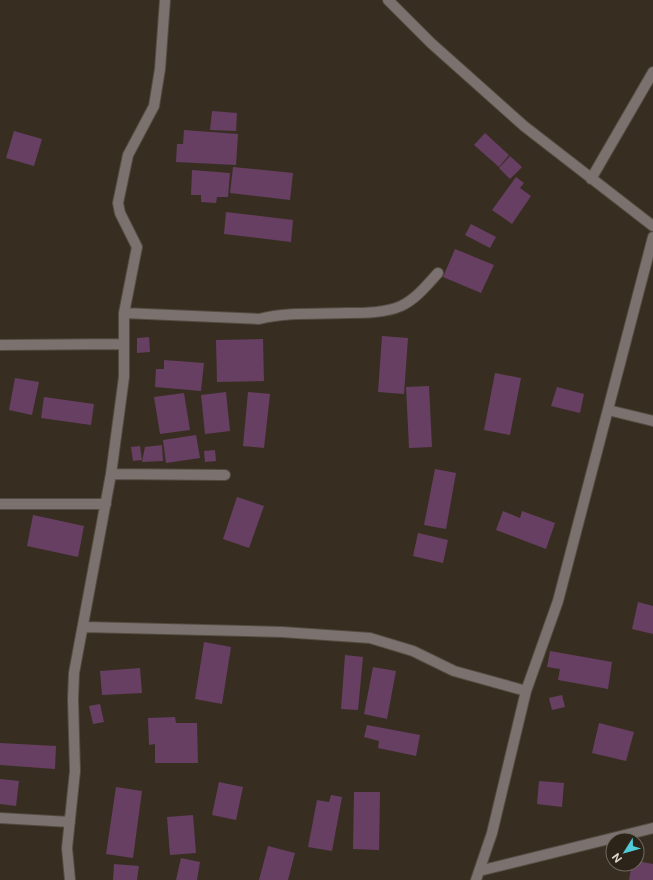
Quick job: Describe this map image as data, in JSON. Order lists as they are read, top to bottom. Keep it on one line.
{"north":"bottom left"}
